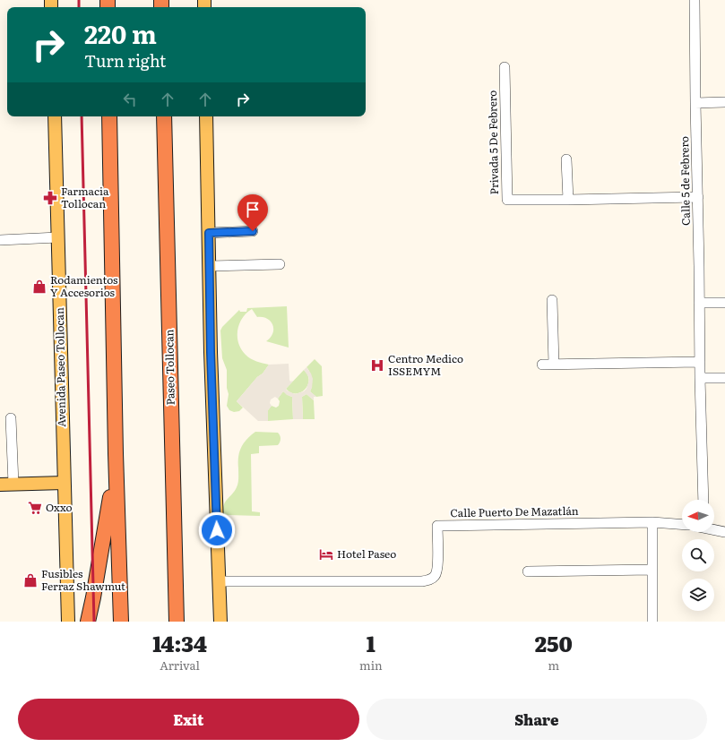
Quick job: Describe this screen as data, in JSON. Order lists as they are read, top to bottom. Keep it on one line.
{"streets":{"highway":["Paseo Tollocan"],"main road":["Avenida Paseo Tollocan"],"street":["Privada 5 De Febrero","Calle 5 de Febrero","Calle Puerto De Mazatlán"]},"crossings":[["Privada 5 De Febrero","Calle 5 de Febrero"]],"places":{"pharmacy":["Farmacia Tollocan"],"shop":["Rodamientos Y Accesorios","Fusibles Ferraz Shawmut"],"hospital":["Centro Medico ISSEMYM"],"supermarket":["Oxxo"],"hotel":["Hotel Paseo"]},"north":"left","page":{"turn":["220 m","Turn right"],"eta":["14:34","Arrival","1","min","250","m"],"buttons":["Exit","Share"]}}
